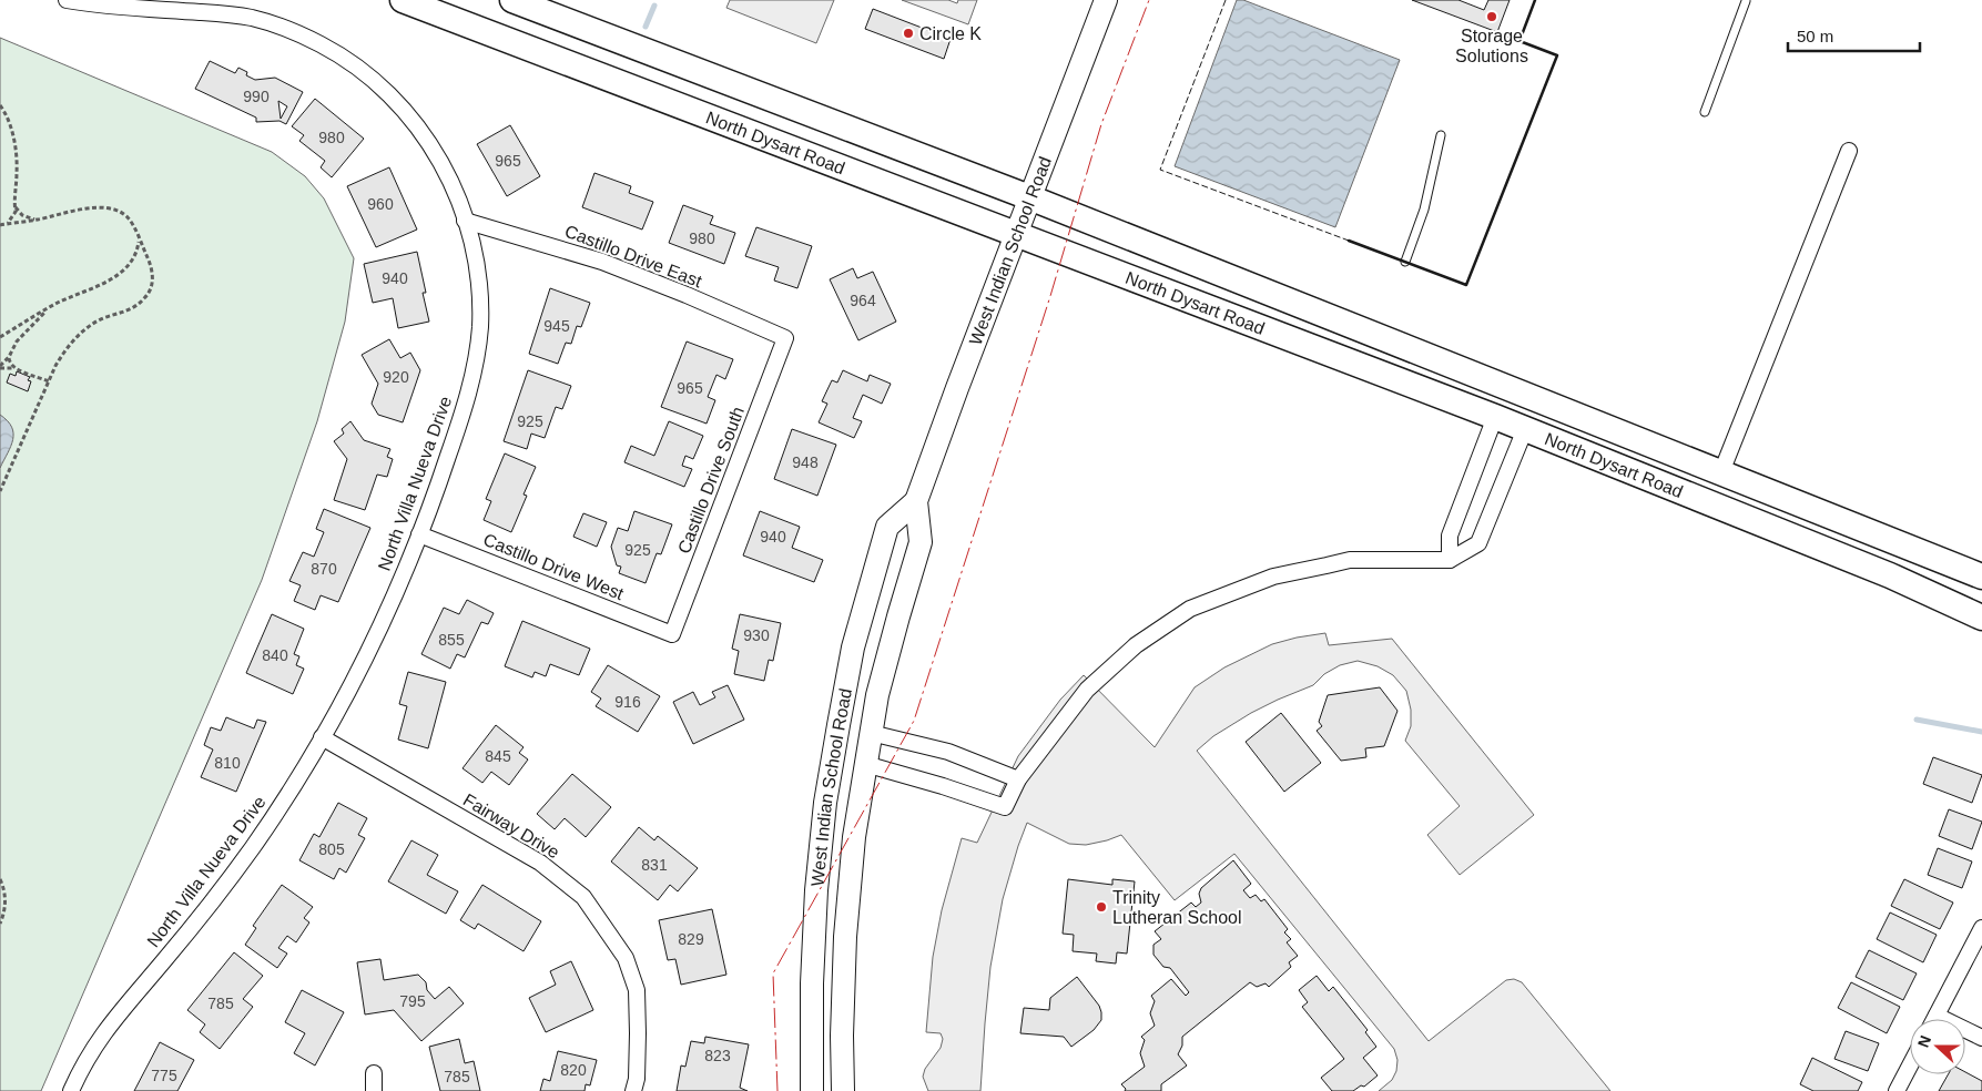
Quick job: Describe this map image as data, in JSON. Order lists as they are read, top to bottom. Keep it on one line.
{"streets":{"main road":["North Dysart Road","West Indian School Road"],"street":["Castillo Drive East","Castillo Drive South","North Villa Nueva Drive","Castillo Drive West","Fairway Drive"]},"crossings":[["North Dysart Road","West Indian School Road"],["Castillo Drive East","Castillo Drive South"],["Castillo Drive East","North Villa Nueva Drive"],["Castillo Drive South","Castillo Drive West"],["North Villa Nueva Drive","Castillo Drive West"],["North Villa Nueva Drive","Fairway Drive"]],"places":["Storage Solutions","Circle K","Trinity Lutheran School"],"house_numbers":["990","980","965","960","980","940","964","945","920","965","925","948","940","925","870","930","855","840","916","845","810","805","831","829","795","785","823","820","775","785"],"scale_bar":"50 m","north":"left"}
